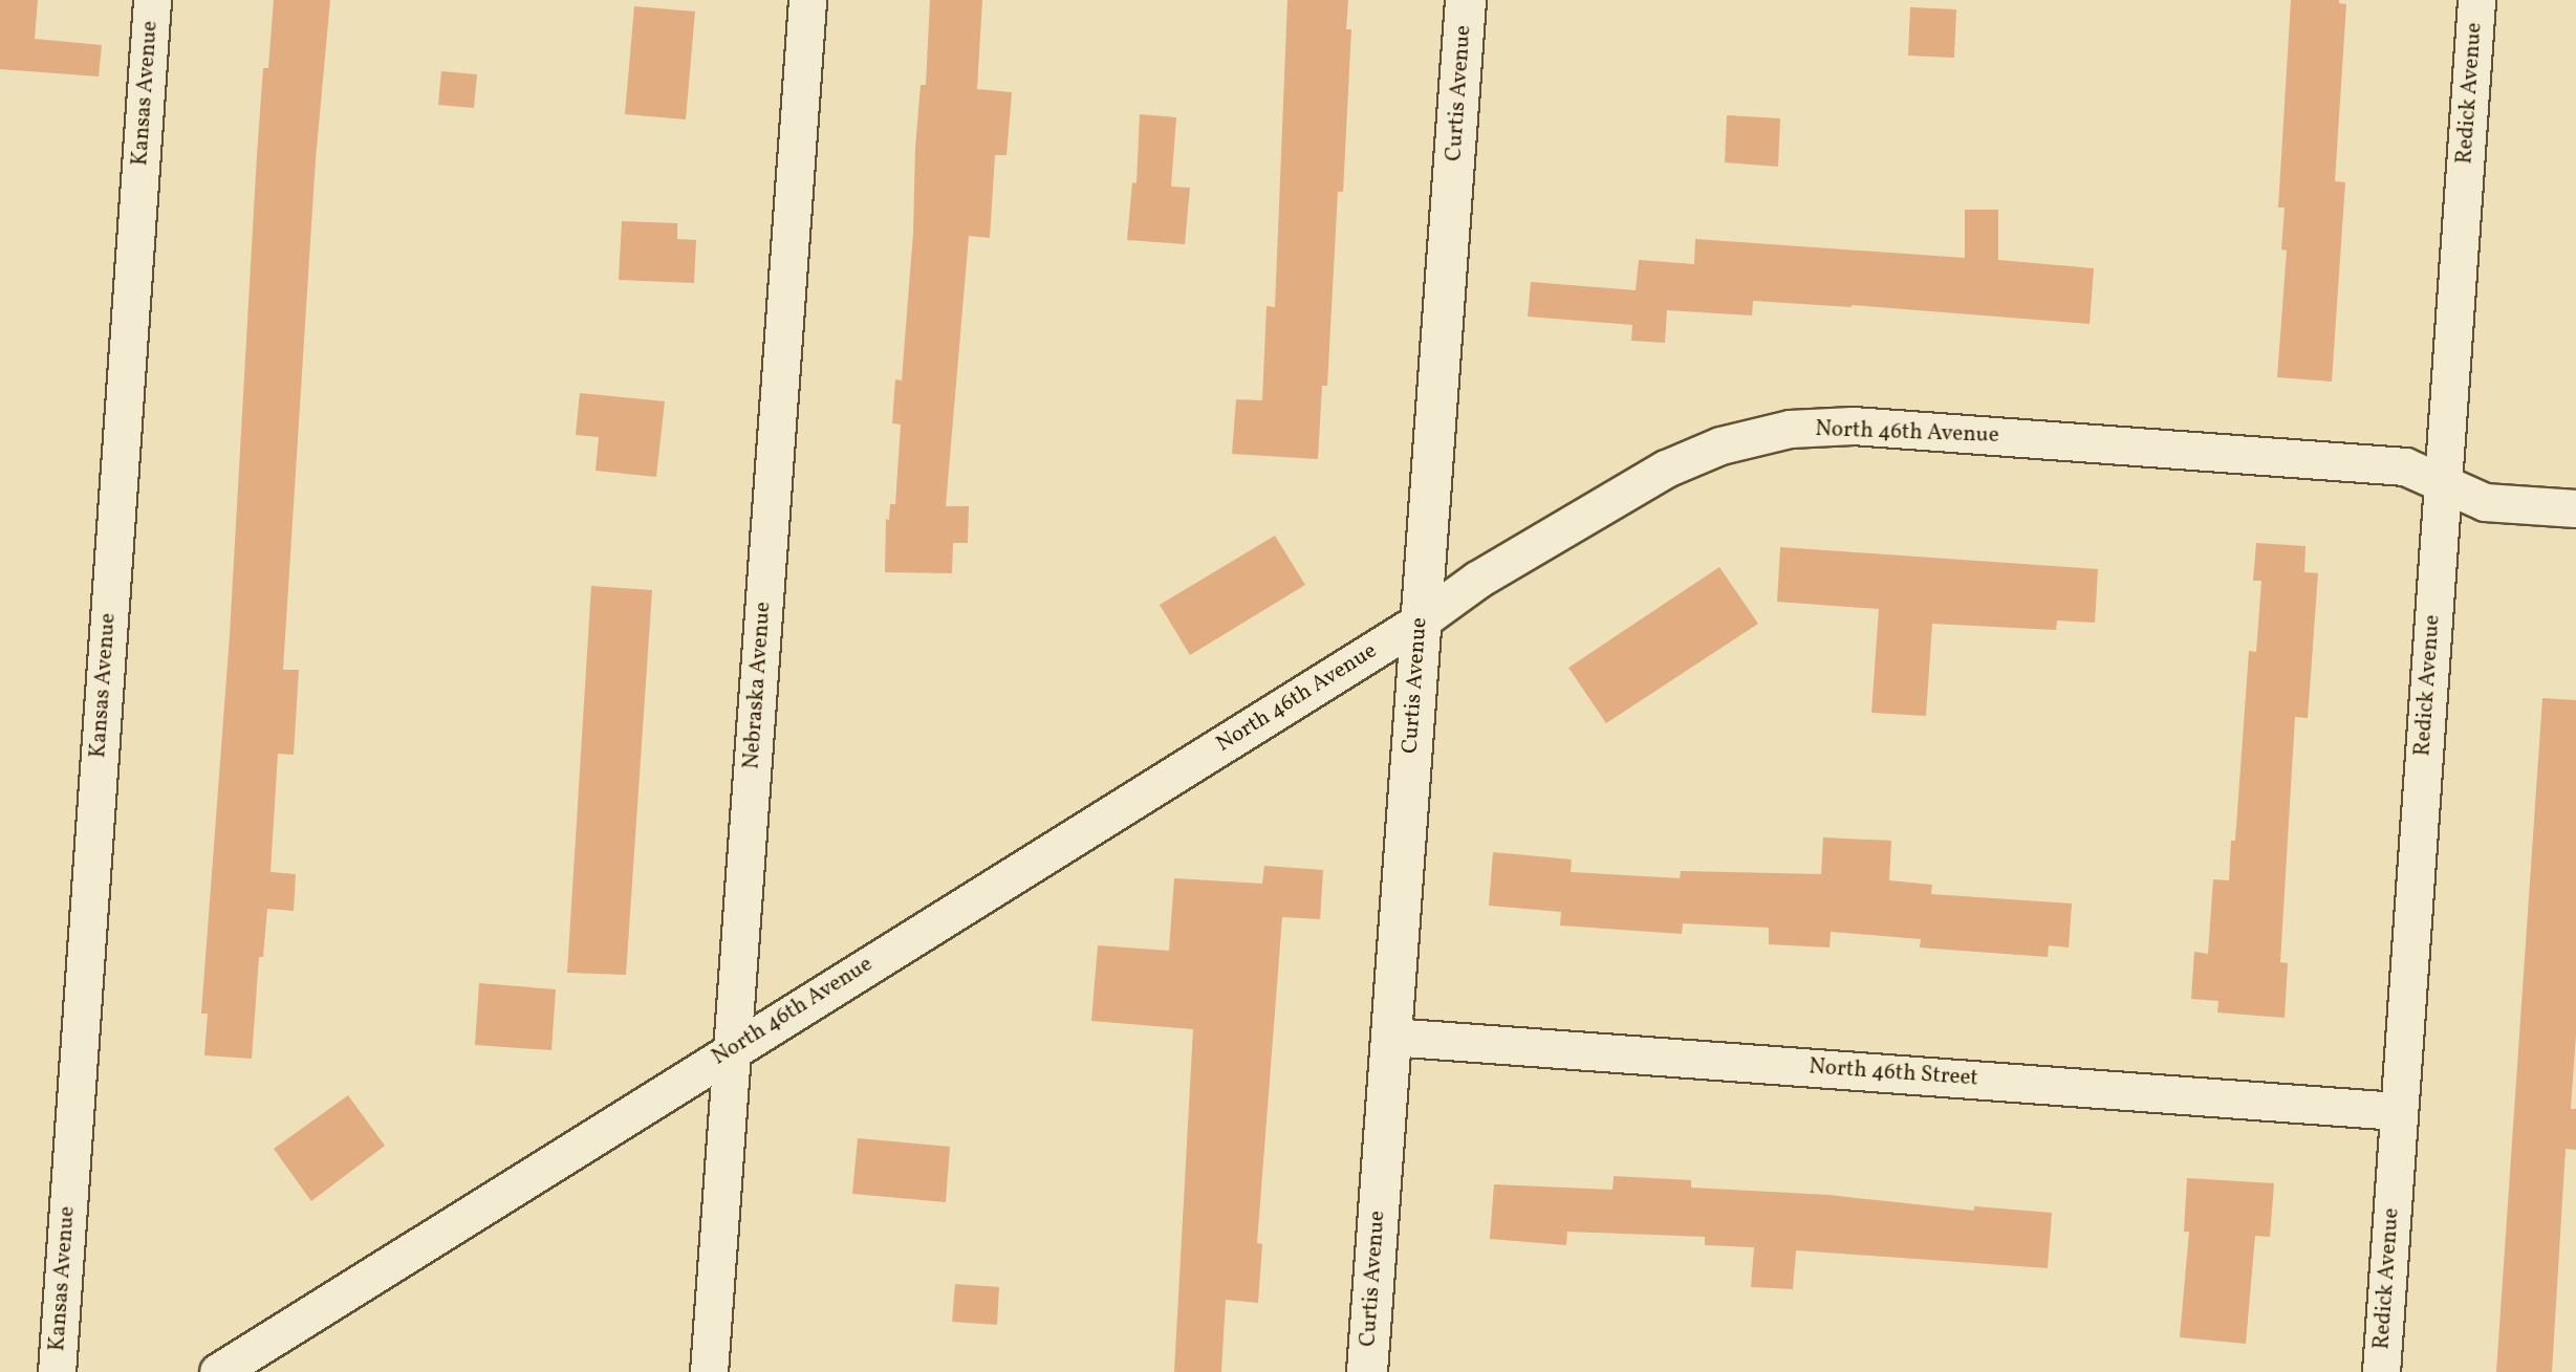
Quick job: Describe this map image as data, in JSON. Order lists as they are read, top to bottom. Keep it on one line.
{"streets":{"street":["Kansas Avenue","Curtis Avenue","Redick Avenue","North 46th Avenue","Nebraska Avenue","North 46th Street"]},"crossings":[["Curtis Avenue","North 46th Avenue"],["Curtis Avenue","North 46th Street"],["Redick Avenue","North 46th Avenue"],["Redick Avenue","North 46th Street"],["North 46th Avenue","Nebraska Avenue"]]}
